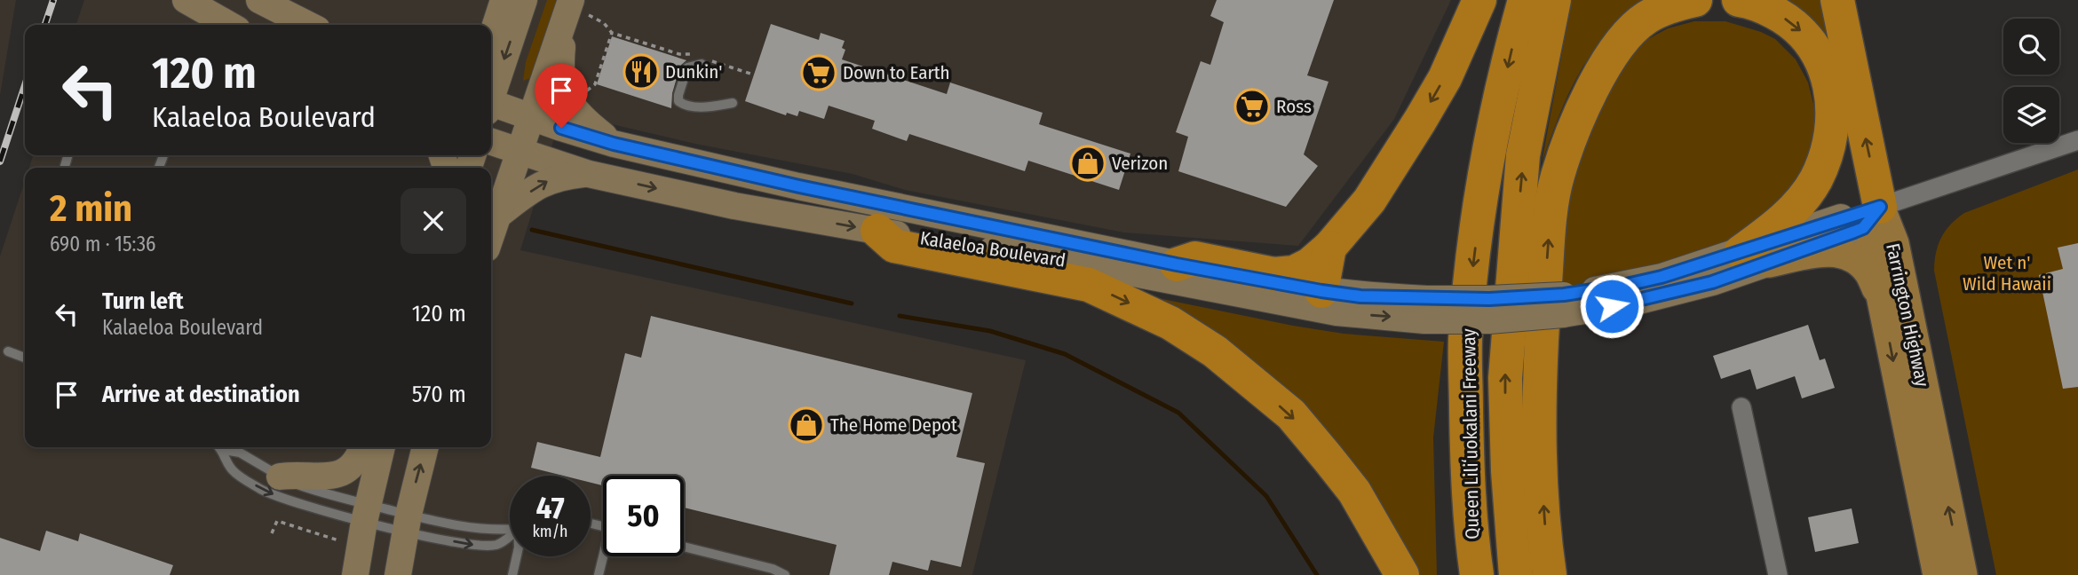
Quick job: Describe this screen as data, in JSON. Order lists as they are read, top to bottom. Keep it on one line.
{"streets":{"highway":["Queen Liliʻuokalani Freeway"],"main road":["Kalaeloa Boulevard","Farrington Highway"]},"crossings":[["Kalaeloa Boulevard","Farrington Highway"]],"parks":["Wet n' Wild Hawaii"],"places":{"restaurant":["Dunkin'"],"supermarket":["Down to Earth","Ross"],"shop":["Verizon","The Home Depot"]},"page":{"turn":["120 m","Kalaeloa Boulevard"],"heading":["2 min","690 m · 15:36"],"list":[{"name":"Turn left","note":"Kalaeloa Boulevard","value":"120 m"},{"name":"Arrive at destination","value":"570 m"}],"speed":"47 km/h","limit":"50"}}
